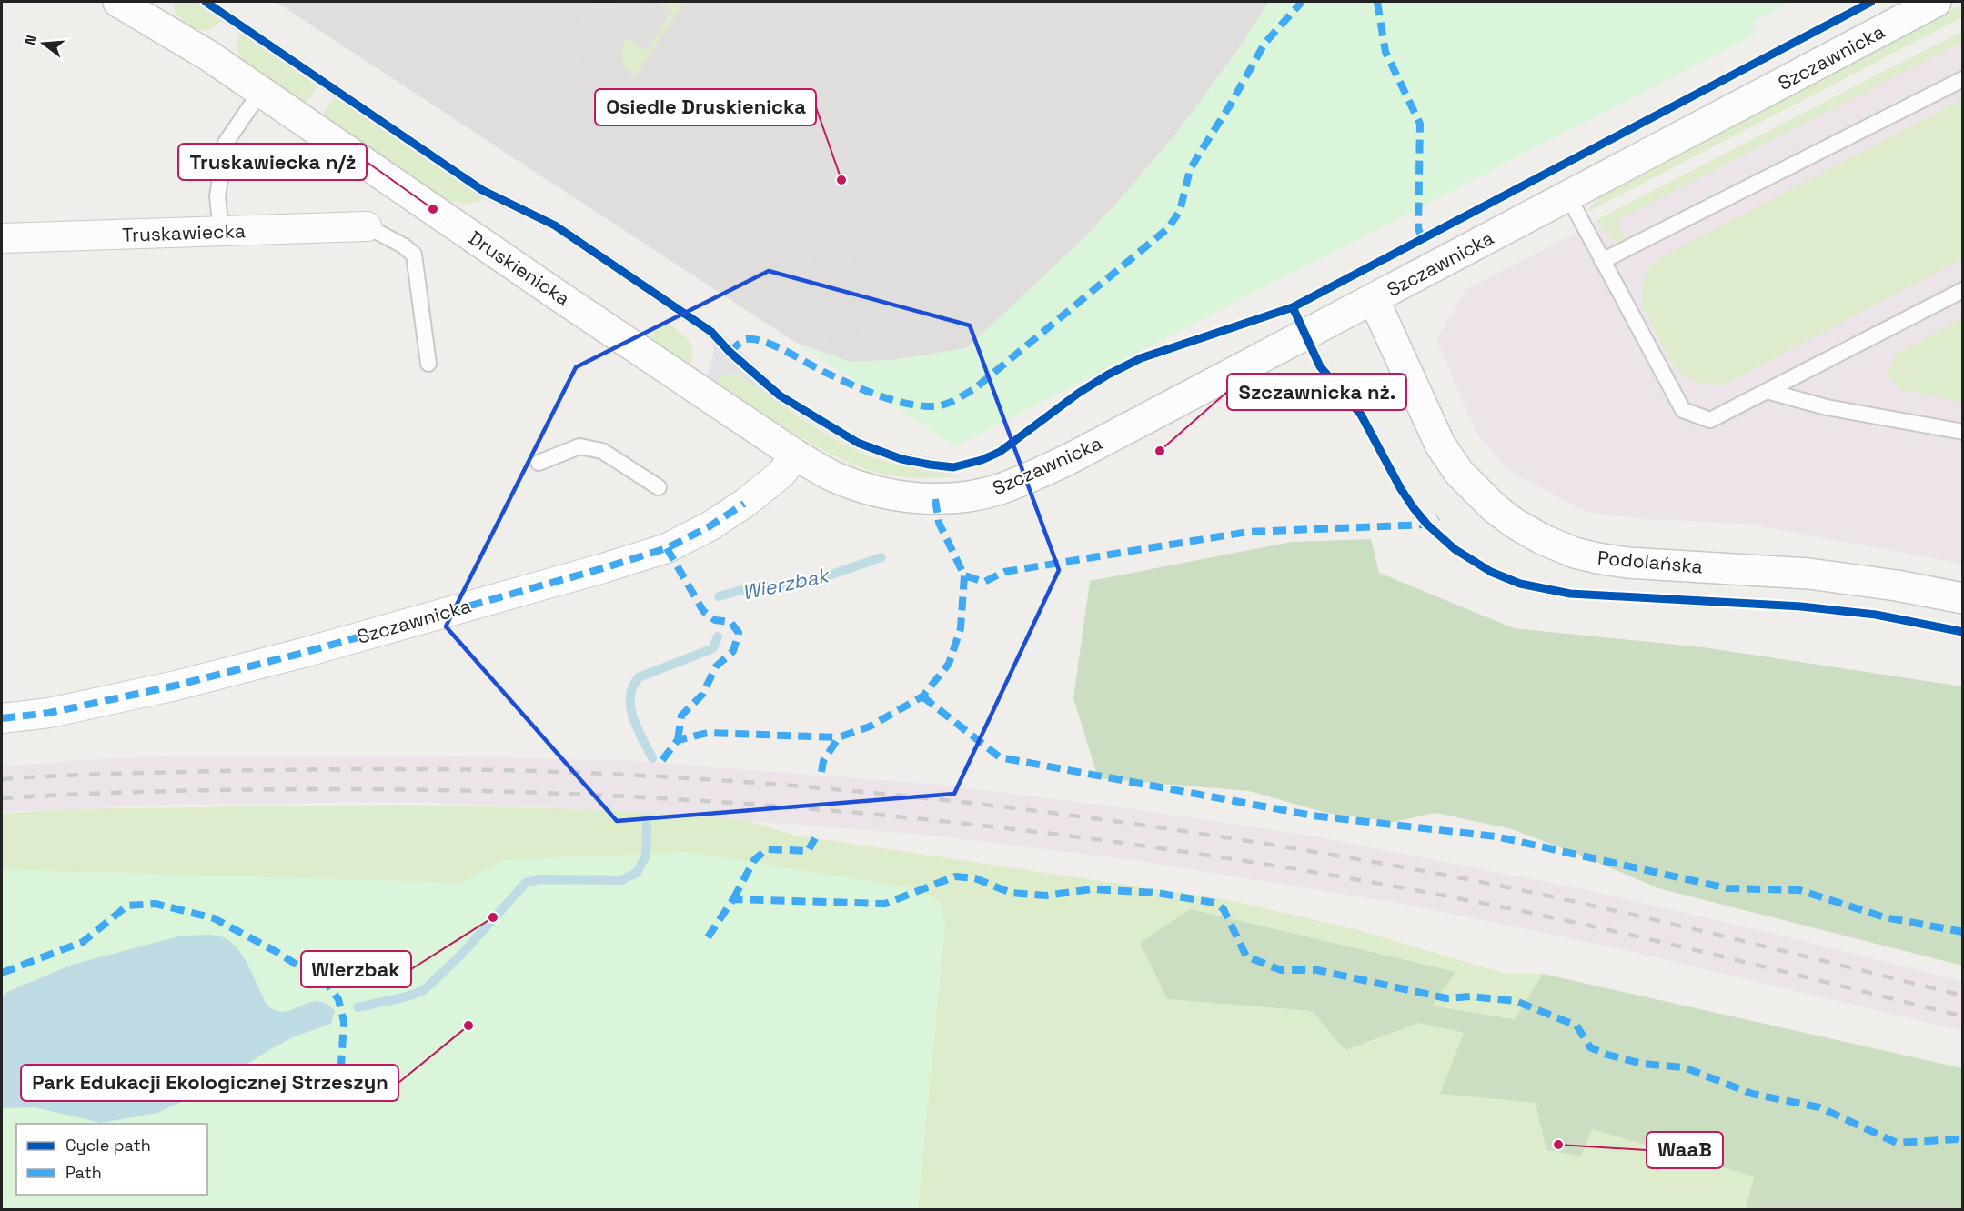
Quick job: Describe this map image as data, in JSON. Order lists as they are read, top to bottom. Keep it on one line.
{"streets":{"street":["Szczawnicka","Truskawiecka","Druskienicka","Podolańska"]},"crossings":[["Szczawnicka","Druskienicka"],["Szczawnicka","Podolańska"]],"water":["Wierzbak"],"places":["Osiedle Druskienicka","Truskawiecka n/ż","Szczawnicka nż.","Wierzbak","Park Edukacji Ekologicznej Strzeszyn","WaaB"],"legend":["Cycle path","Path"],"north":"left"}
